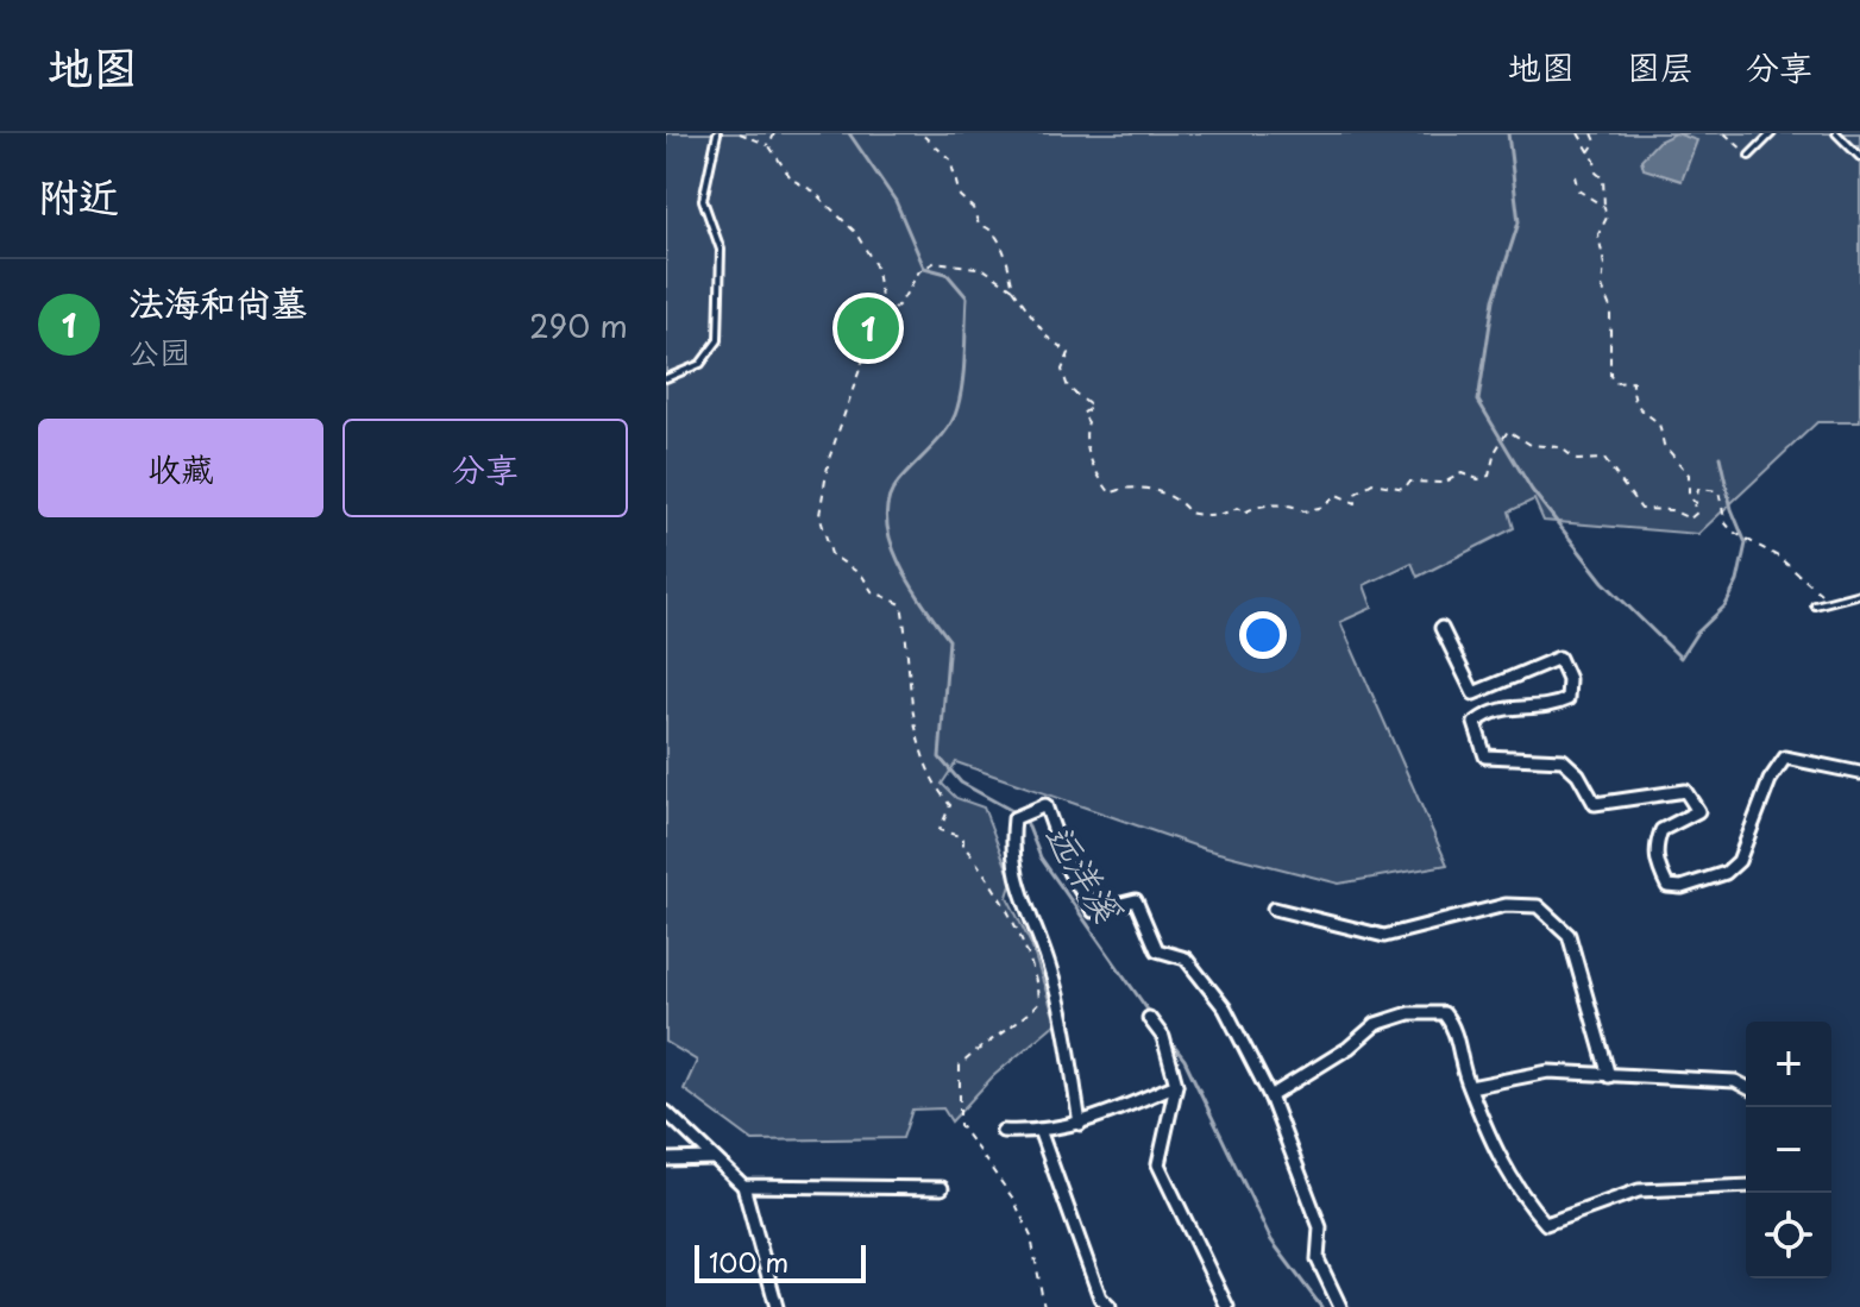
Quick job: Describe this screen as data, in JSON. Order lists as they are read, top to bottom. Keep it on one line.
{"water":["远洋溪"],"scale_bar":"100 m","page":{"header":"地图","nav":["地图","图层","分享"],"heading":"附近","list":[{"mark":"1","name":"法海和尚墓","note":"公园","value":"290 m"}],"pins":"1","buttons":["收藏","分享"],"map_buttons":["+","−"],"scale":"100 m"}}
